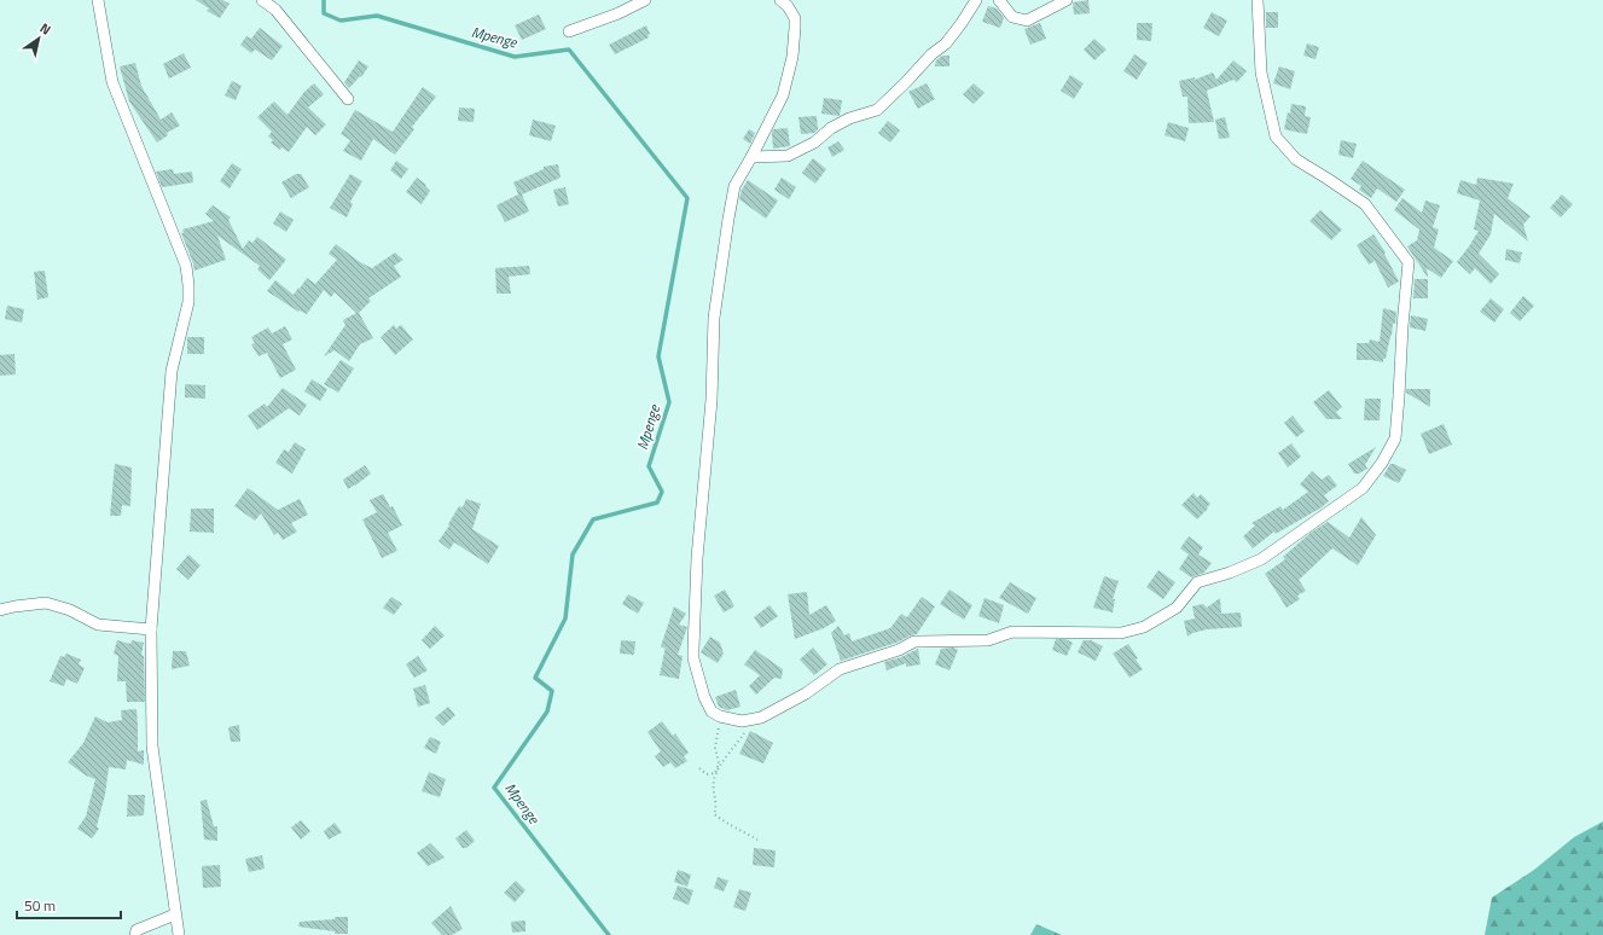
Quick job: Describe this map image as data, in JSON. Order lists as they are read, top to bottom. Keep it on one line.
{"water":["Mpenge"],"scale_bar":"50 m","north":"top right"}
